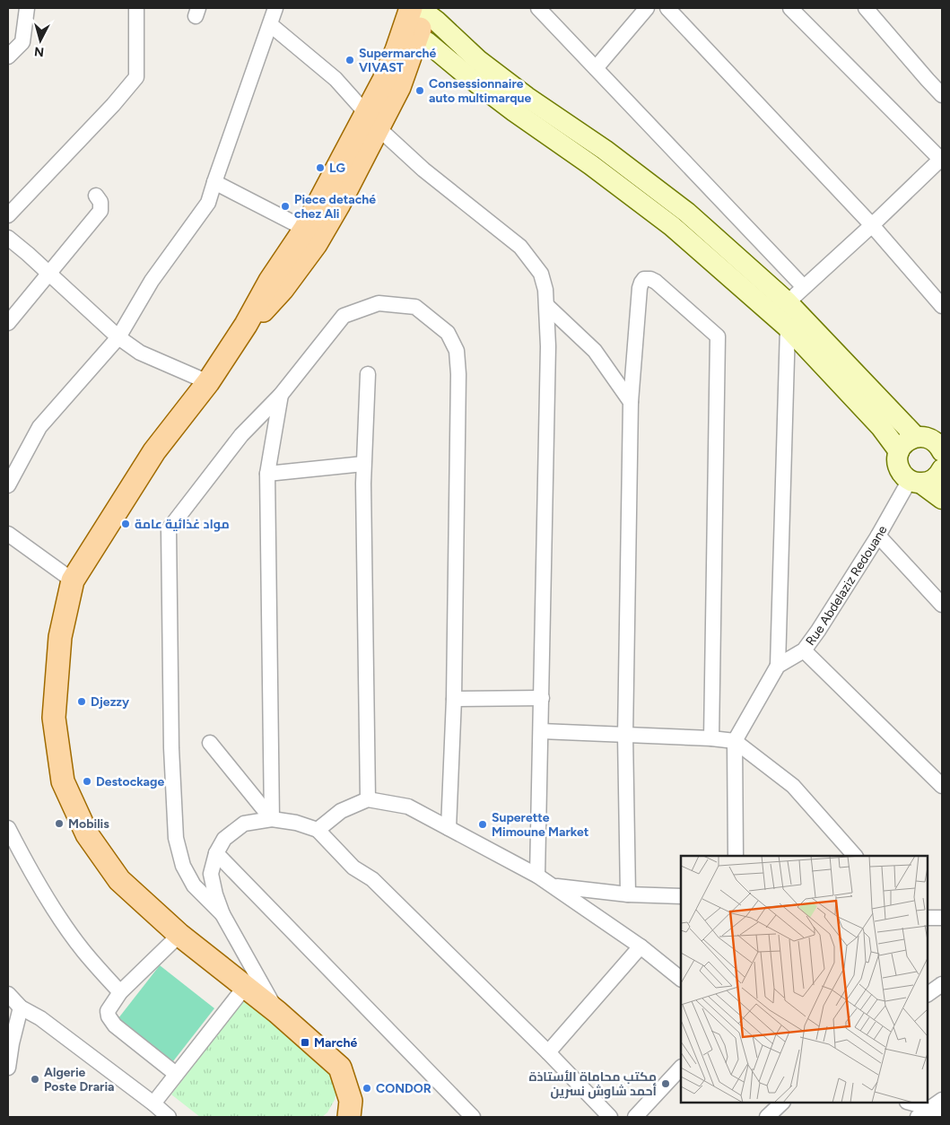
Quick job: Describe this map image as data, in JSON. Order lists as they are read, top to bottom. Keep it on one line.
{"streets":{"street":["Rue Abdelaziz Redouane"]},"places":{"other":["Supermarché VIVAST","Consessionnaire auto multimarque","LG","Piece detaché chez Ali","مواد غذائية عامة","Djezzy","Destockage","Mobilis","Superette Mimoune Market","Algerie Poste Draria","مكتب محاماة الأستاذة أحمد شاوش نسرين","CONDOR"],"transit":["Marché"]},"north":"bottom"}
